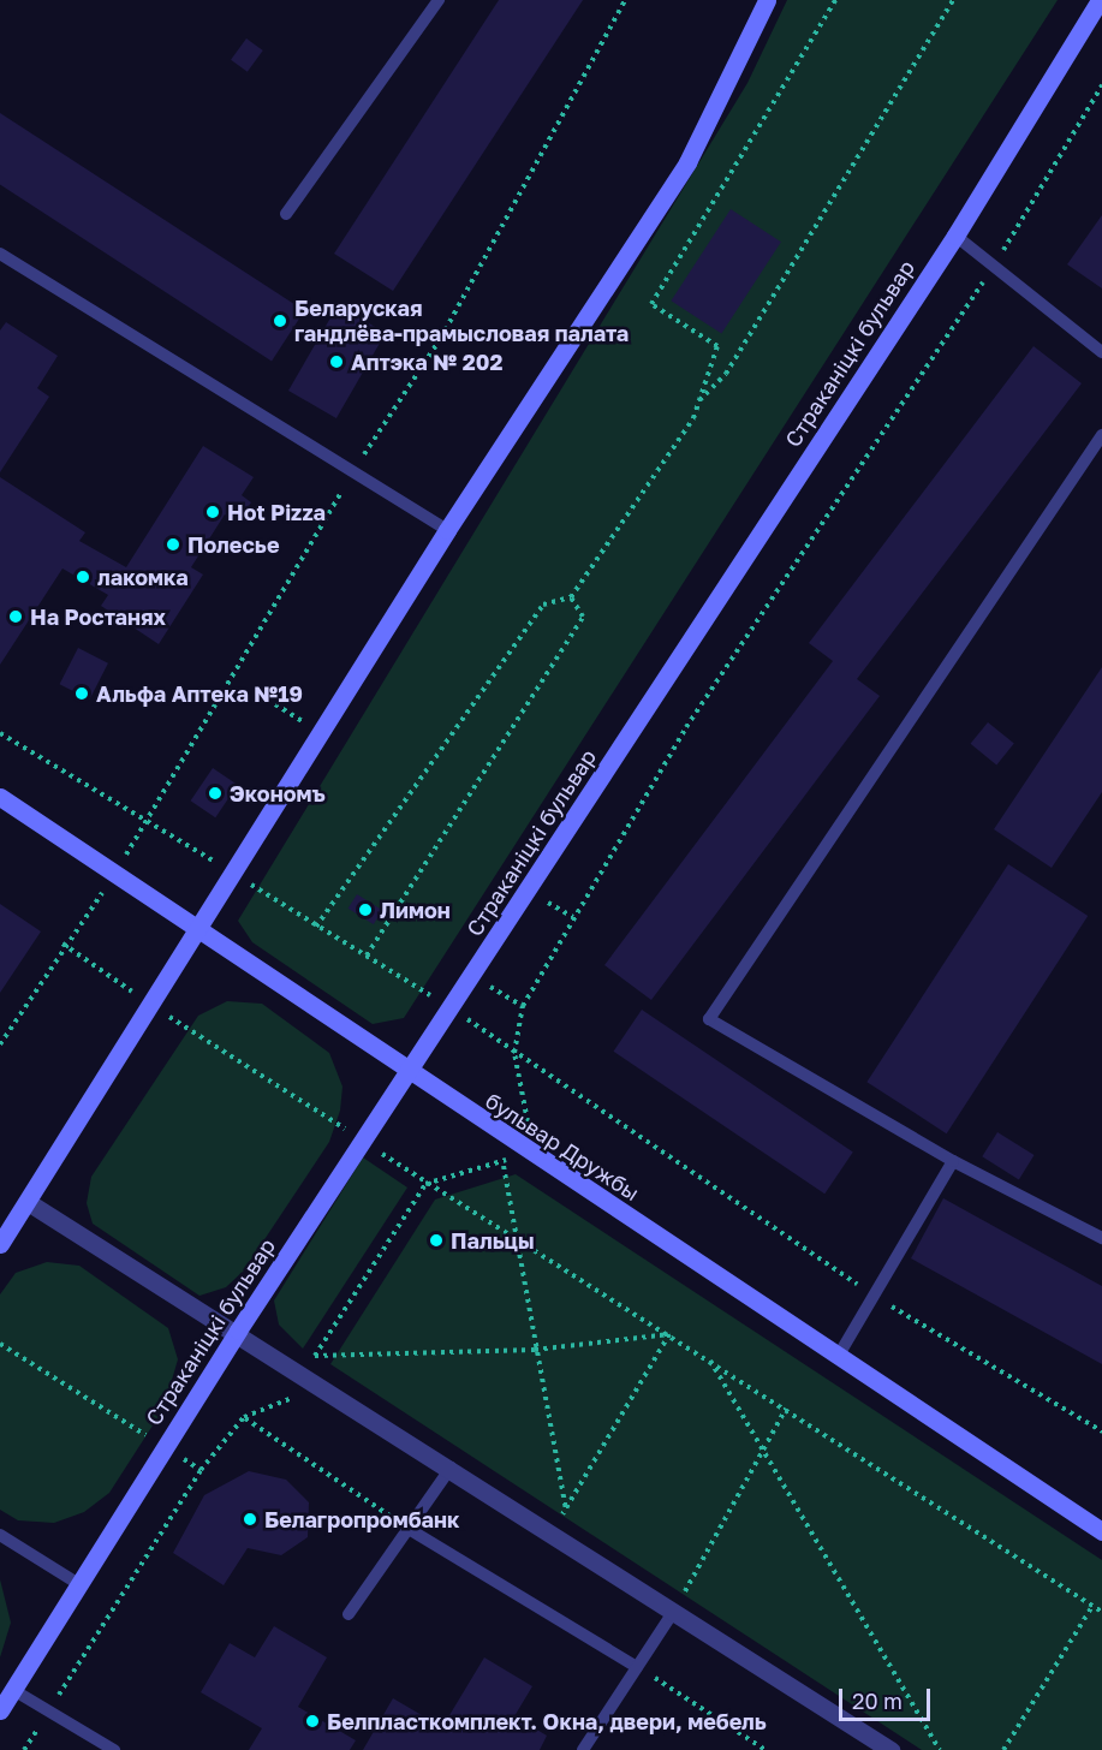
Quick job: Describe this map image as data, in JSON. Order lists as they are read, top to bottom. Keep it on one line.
{"streets":{"street":["Страканіцкі бульвар","бульвар Дружбы"]},"crossings":[["Страканіцкі бульвар","бульвар Дружбы"]],"places":["Беларуская гандлёва-прамысловая палата","Аптэка № 202","Hot Pizza","Полесье","лакомка","На Ростанях","Альфа Аптека №19","Экономъ","Лимон","Пальцы","Белагропромбанк","Белпласткомплект. Окна, двери, мебель"],"scale_bar":"20 m"}
